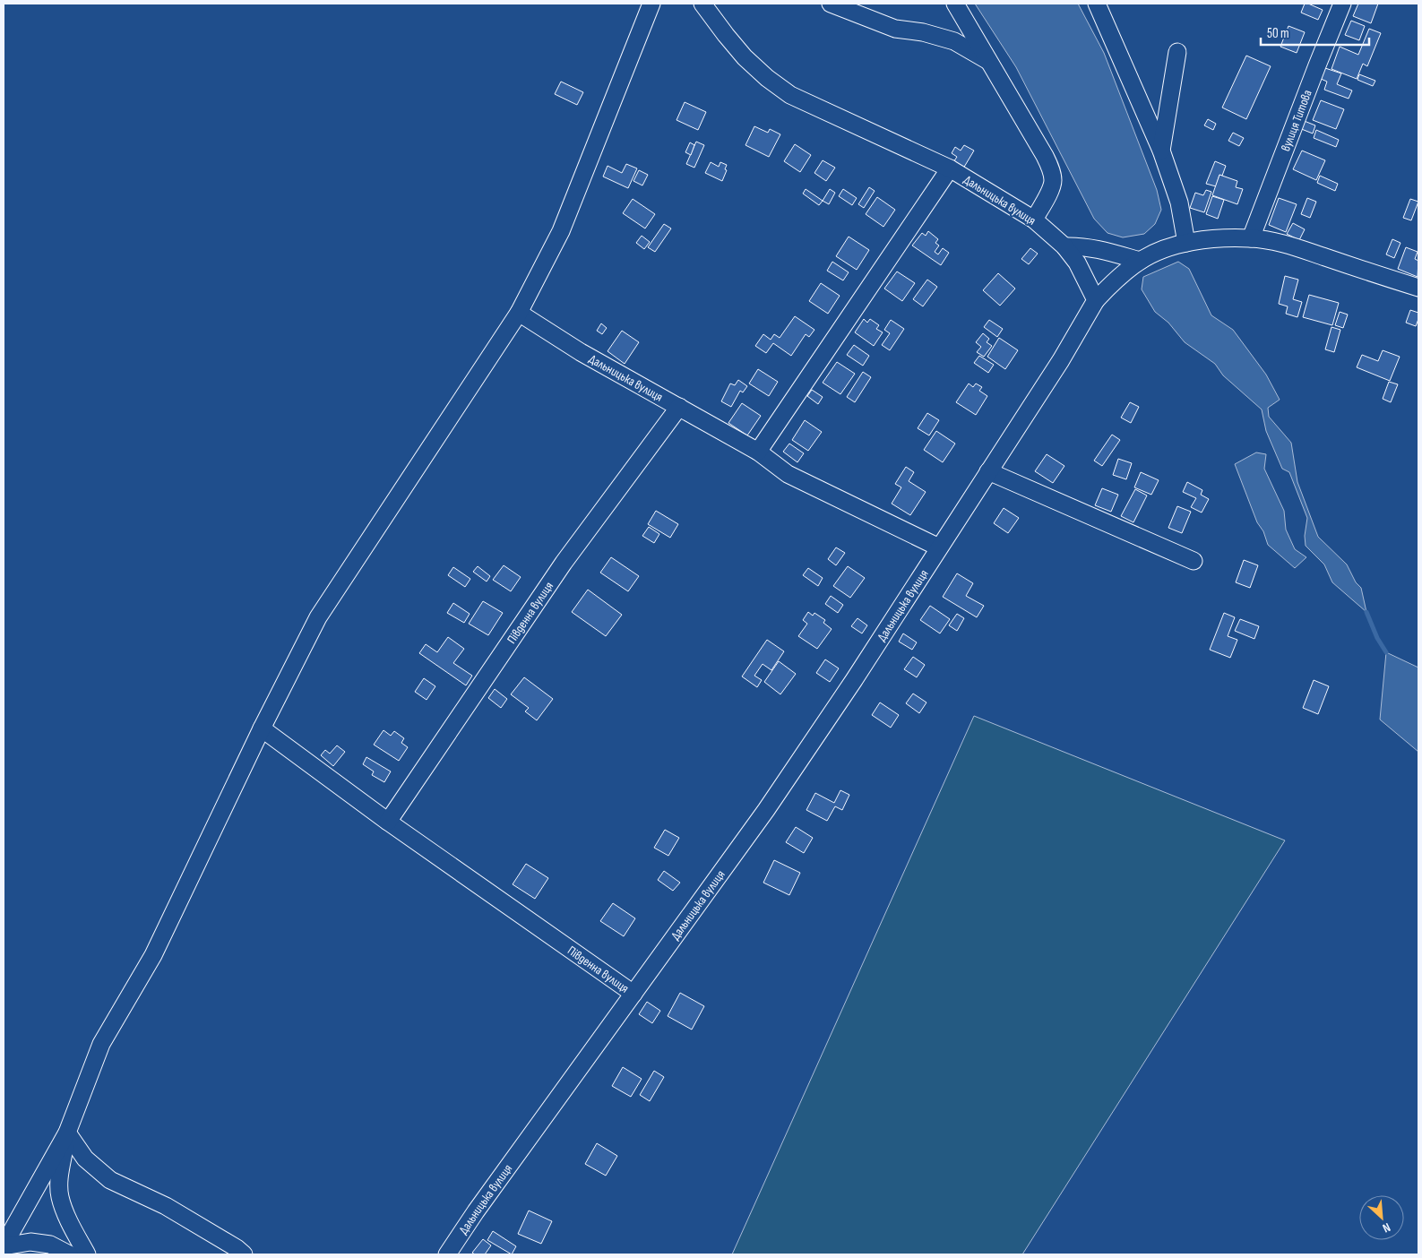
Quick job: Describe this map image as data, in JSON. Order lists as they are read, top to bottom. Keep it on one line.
{"streets":{"street":["вулиця Титова","Дальницька вулиця","Південна вулиця"]},"crossings":[["Дальницька вулиця","Південна вулиця"]],"scale_bar":"50 m","north":"bottom right"}
